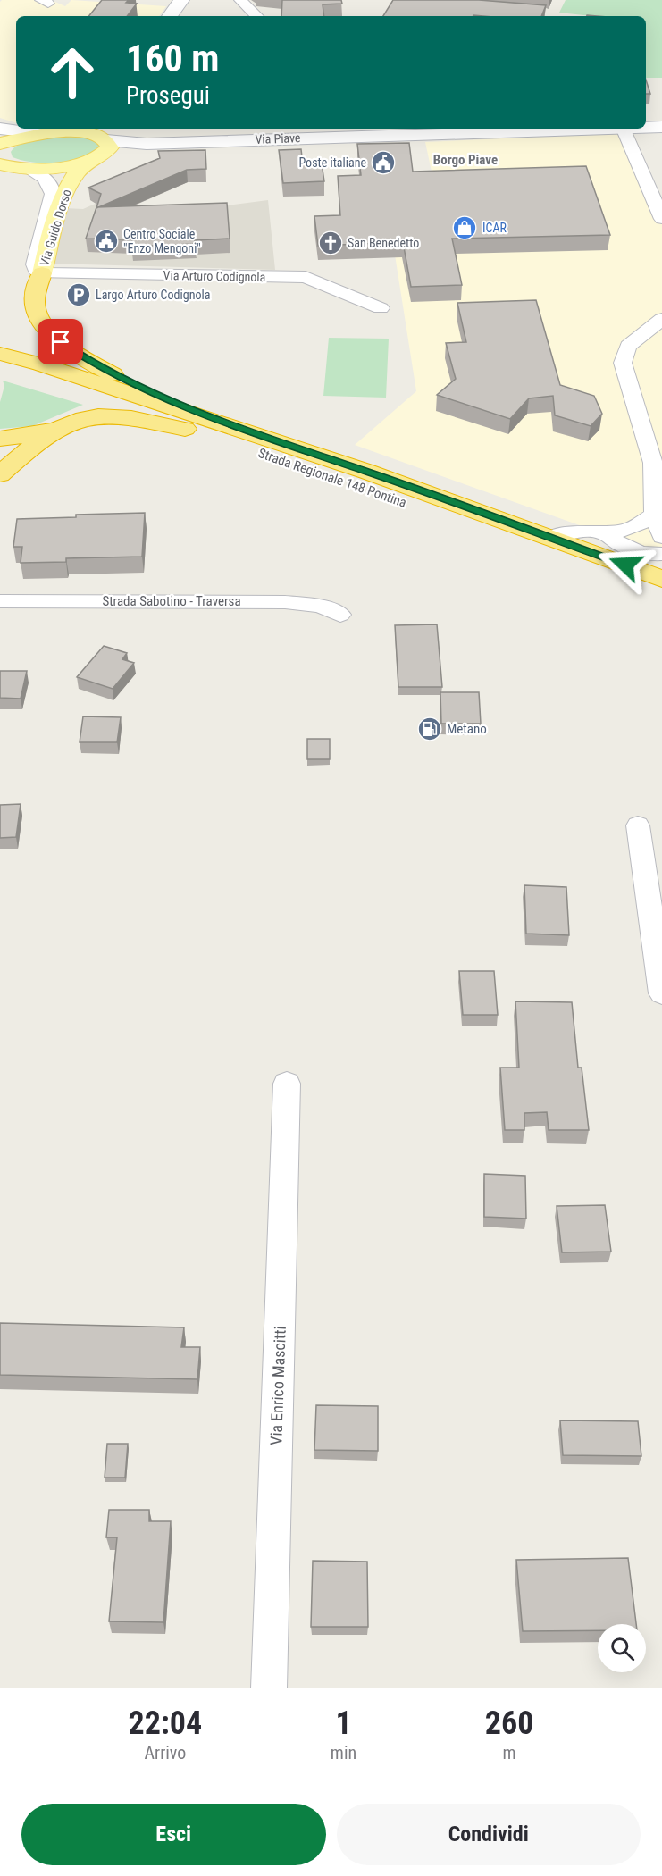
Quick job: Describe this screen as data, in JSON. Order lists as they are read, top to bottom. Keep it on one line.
{"streets":{"highway":["Strada Regionale 148 Pontina"],"main road":["Via Piave","Via Guido Dorso"],"street":["Via Arturo Codignola","Strada Sabotino - Traversa","Via Enrico Mascitti"]},"crossings":[["Via Piave","Via Guido Dorso"],["Via Guido Dorso","Via Arturo Codignola"]],"districts":["Borgo Piave"],"places":{"public building":["Poste italiane","Centro Sociale \"Enzo Mengoni\""],"shop":["ICAR"],"church":["San Benedetto"],"parking":["Largo Arturo Codignola"],"fuel station":["Metano"]},"page":{"turn":["160 m","Prosegui"],"eta":["22:04","Arrivo","1","min","260","m"],"buttons":["Esci","Condividi"]}}
